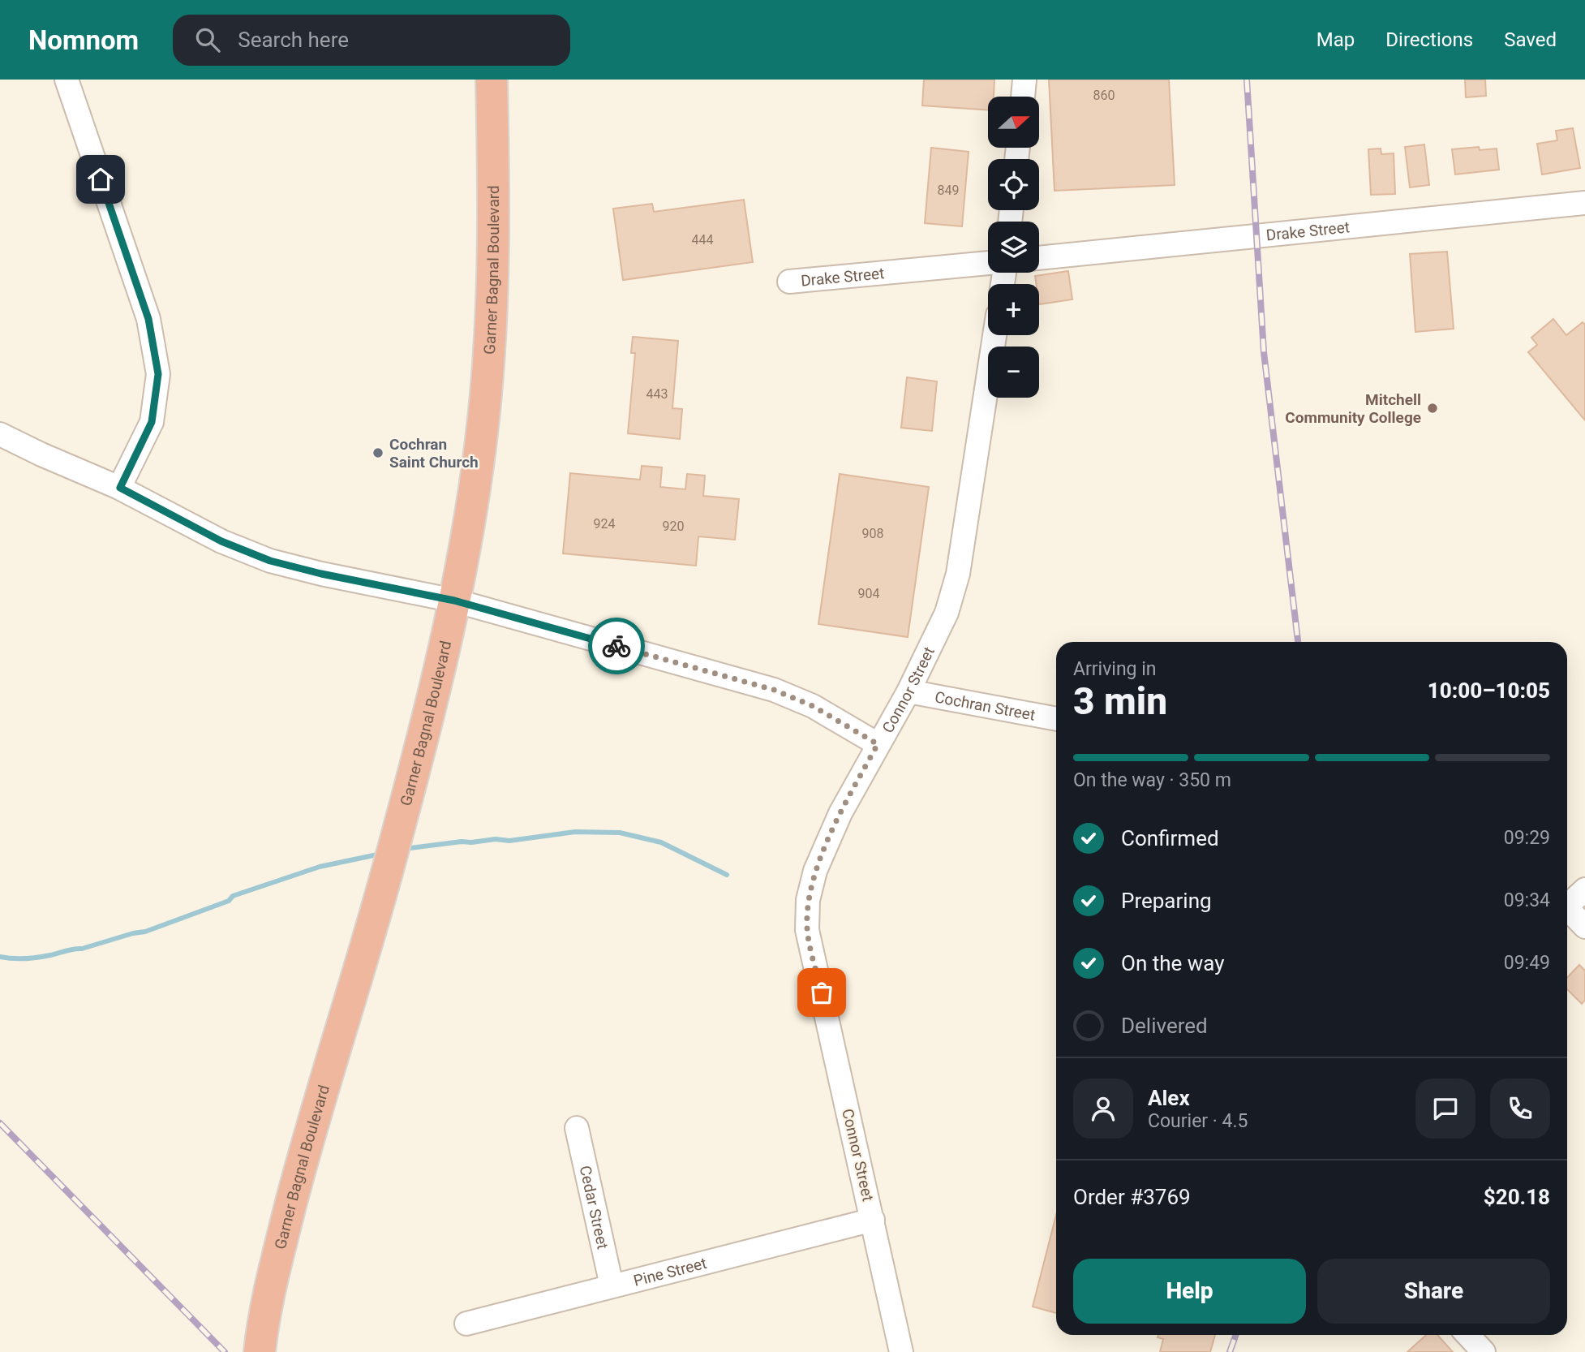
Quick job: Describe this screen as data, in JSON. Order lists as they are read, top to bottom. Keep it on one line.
{"streets":{"highway":["Garner Bagnal Boulevard"],"street":["Drake Street","Connor Street","Cochran Street","Cedar Street","Pine Street"]},"crossings":[["Connor Street","Cochran Street"],["Connor Street","Pine Street"],["Cedar Street","Pine Street"]],"places":["Mitchell Community College","Cochran Saint Church"],"house_numbers":["860","849","444","443","924","920","908","904"],"north":"right","page":{"header":"Nomnom","search":"Search here","nav":["Map","Directions","Saved"],"map_buttons":["+","−"],"heading":["3 min","Arriving in","10:00–10:05"],"panel":["Alex","Courier · 4.5","Order #3769","$20.18"],"bar":"On the way · 350 m","list":[["Confirmed","09:29"],["Preparing","09:34"],["On the way","09:49"],"Delivered"],"buttons":["Help","Share"]}}
